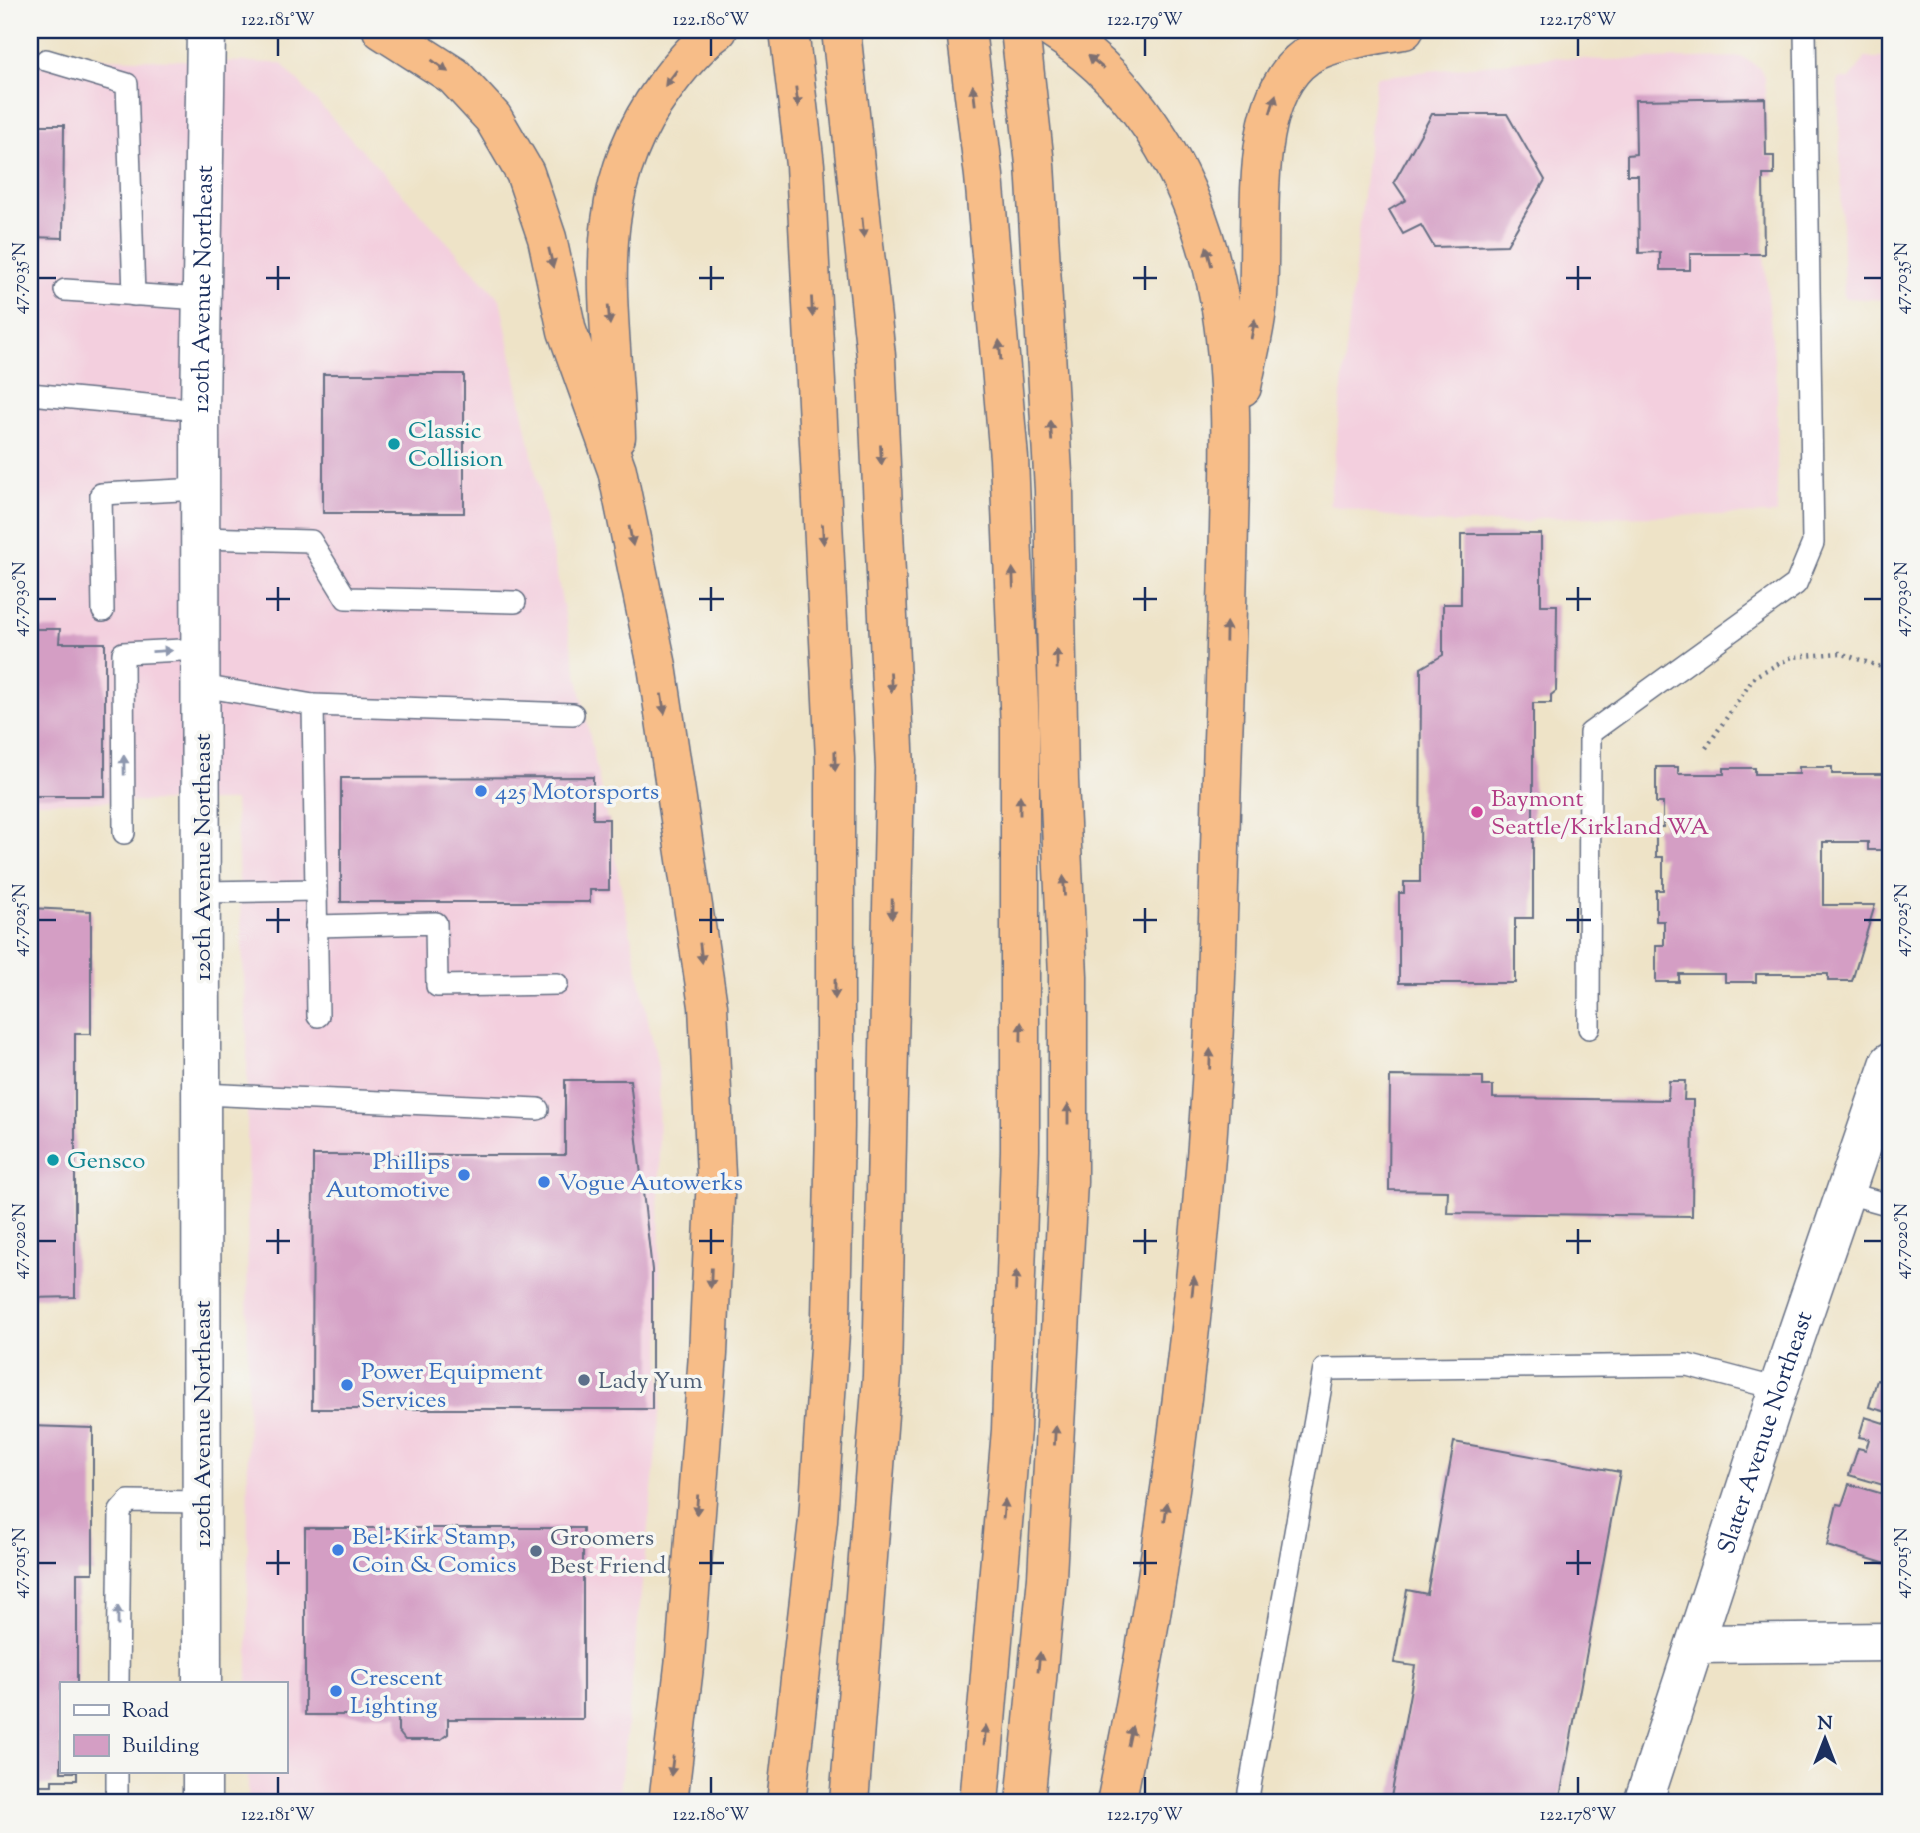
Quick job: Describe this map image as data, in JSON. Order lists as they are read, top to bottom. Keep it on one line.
{"streets":{"street":["120th Avenue Northeast","Slater Avenue Northeast"]},"places":["Classic Collision","425 Motorsports","Baymont Seattle/Kirkland WA","Gensco","Phillips Automotive","Vogue Autowerks","Lady Yum","Power Equipment Services","Bel-Kirk Stamp, Coin & Comics","Groomers Best Friend","Crescent Lighting"],"legend":["Road","Building"],"north":"top","coordinates":["122.181°W","122.180°W","122.179°W","122.178°W","47.7035°N","47.7030°N","47.7025°N","47.7020°N","47.7015°N"]}
